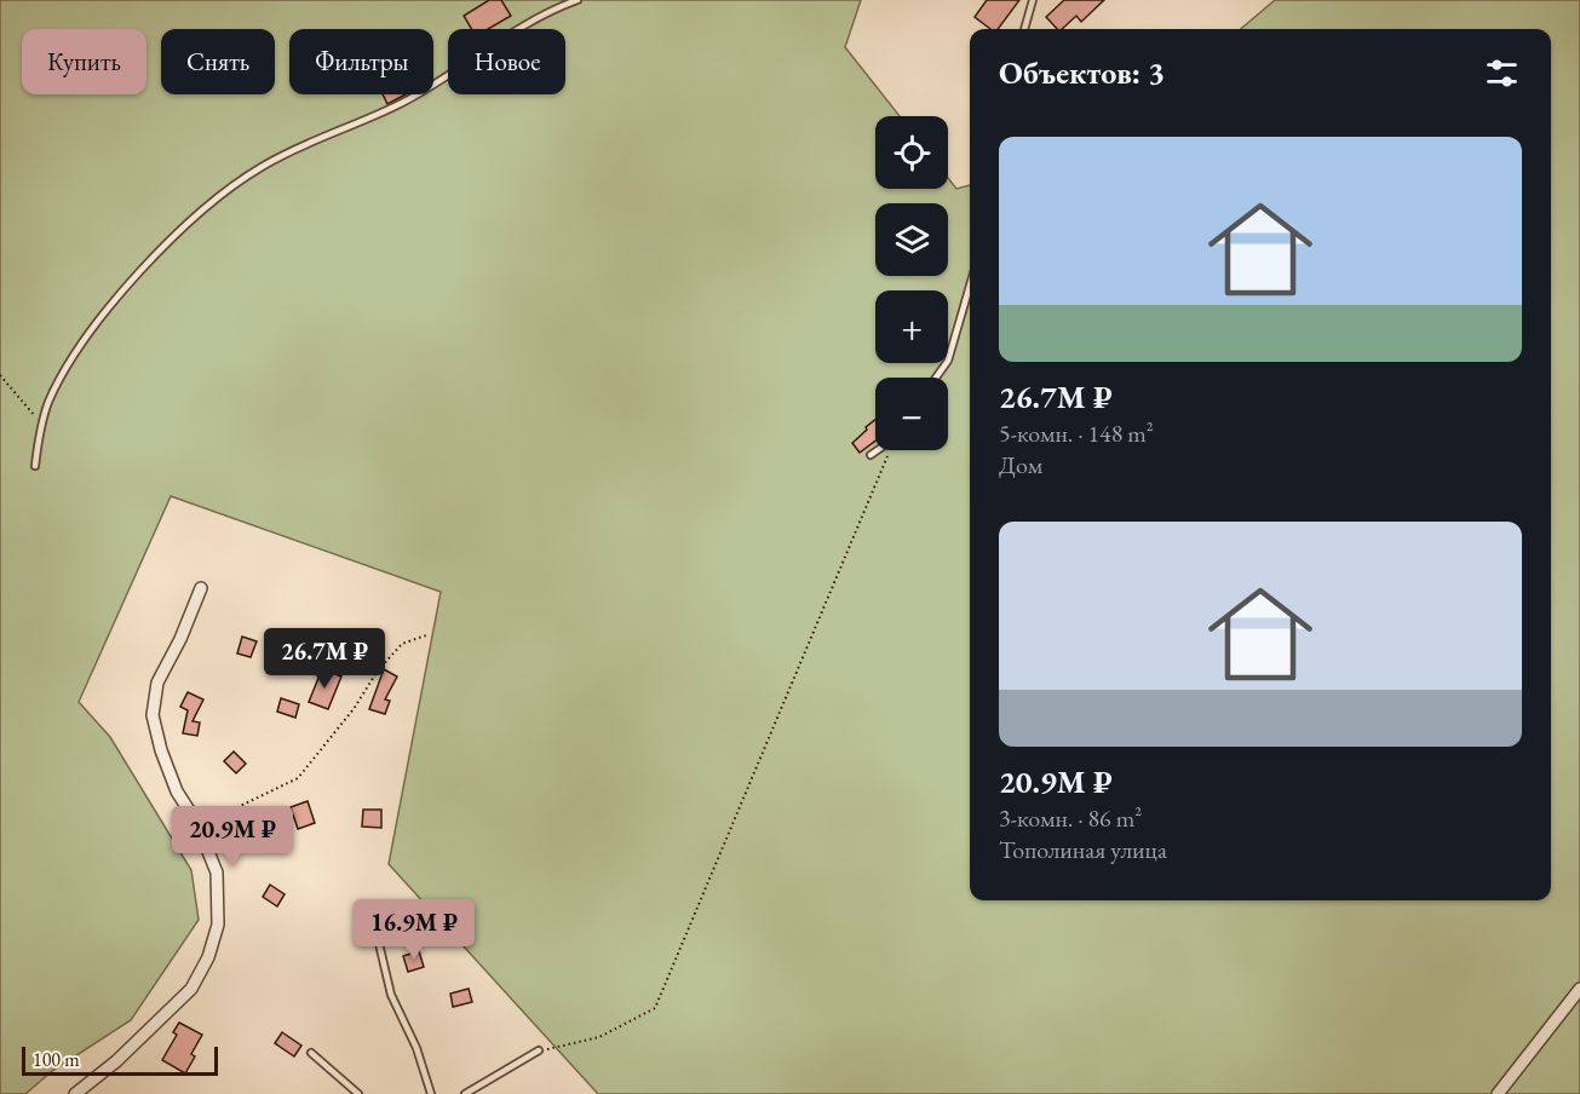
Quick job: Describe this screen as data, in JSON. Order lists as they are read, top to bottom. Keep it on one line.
{"scale_bar":"100 m","page":{"chip":["Купить","Снять","Фильтры","Новое"],"heading":"Объектов: 3","map_buttons":["+","−"],"list":[{"name":"26.7M ₽","note":"5-комн. · 148 m² · Дом"},{"name":"20.9M ₽","note":"3-комн. · 86 m² · Тополиная улица"}],"price":["26.7M ₽","20.9M ₽","16.9M ₽"],"scale":"100 m"}}
